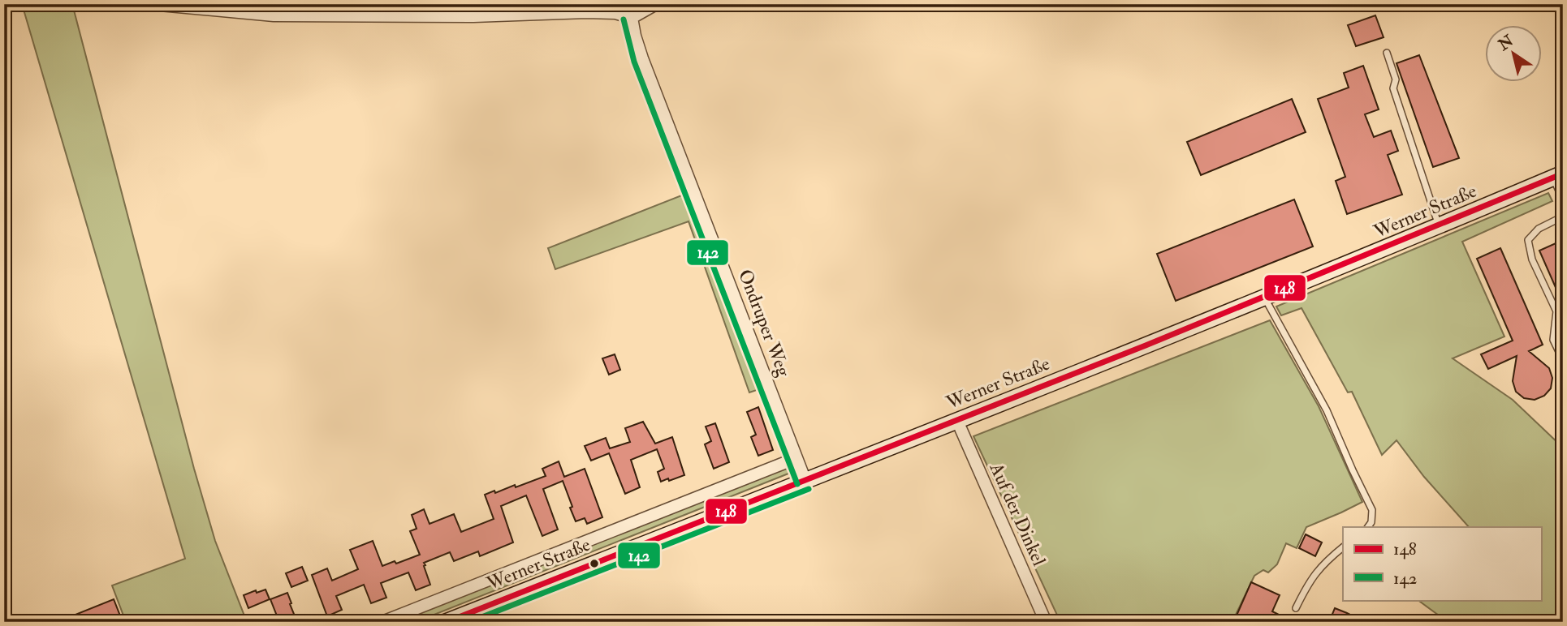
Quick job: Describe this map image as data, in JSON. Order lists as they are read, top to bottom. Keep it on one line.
{"streets":{"main road":["Werner Straße"],"street":["Ondruper Weg","Auf der Dinkel"]},"crossings":[["Werner Straße","Ondruper Weg"],["Werner Straße","Auf der Dinkel"]],"lines":["transit line 142","transit line 148"],"legend":["148","142"],"north":"top left"}
